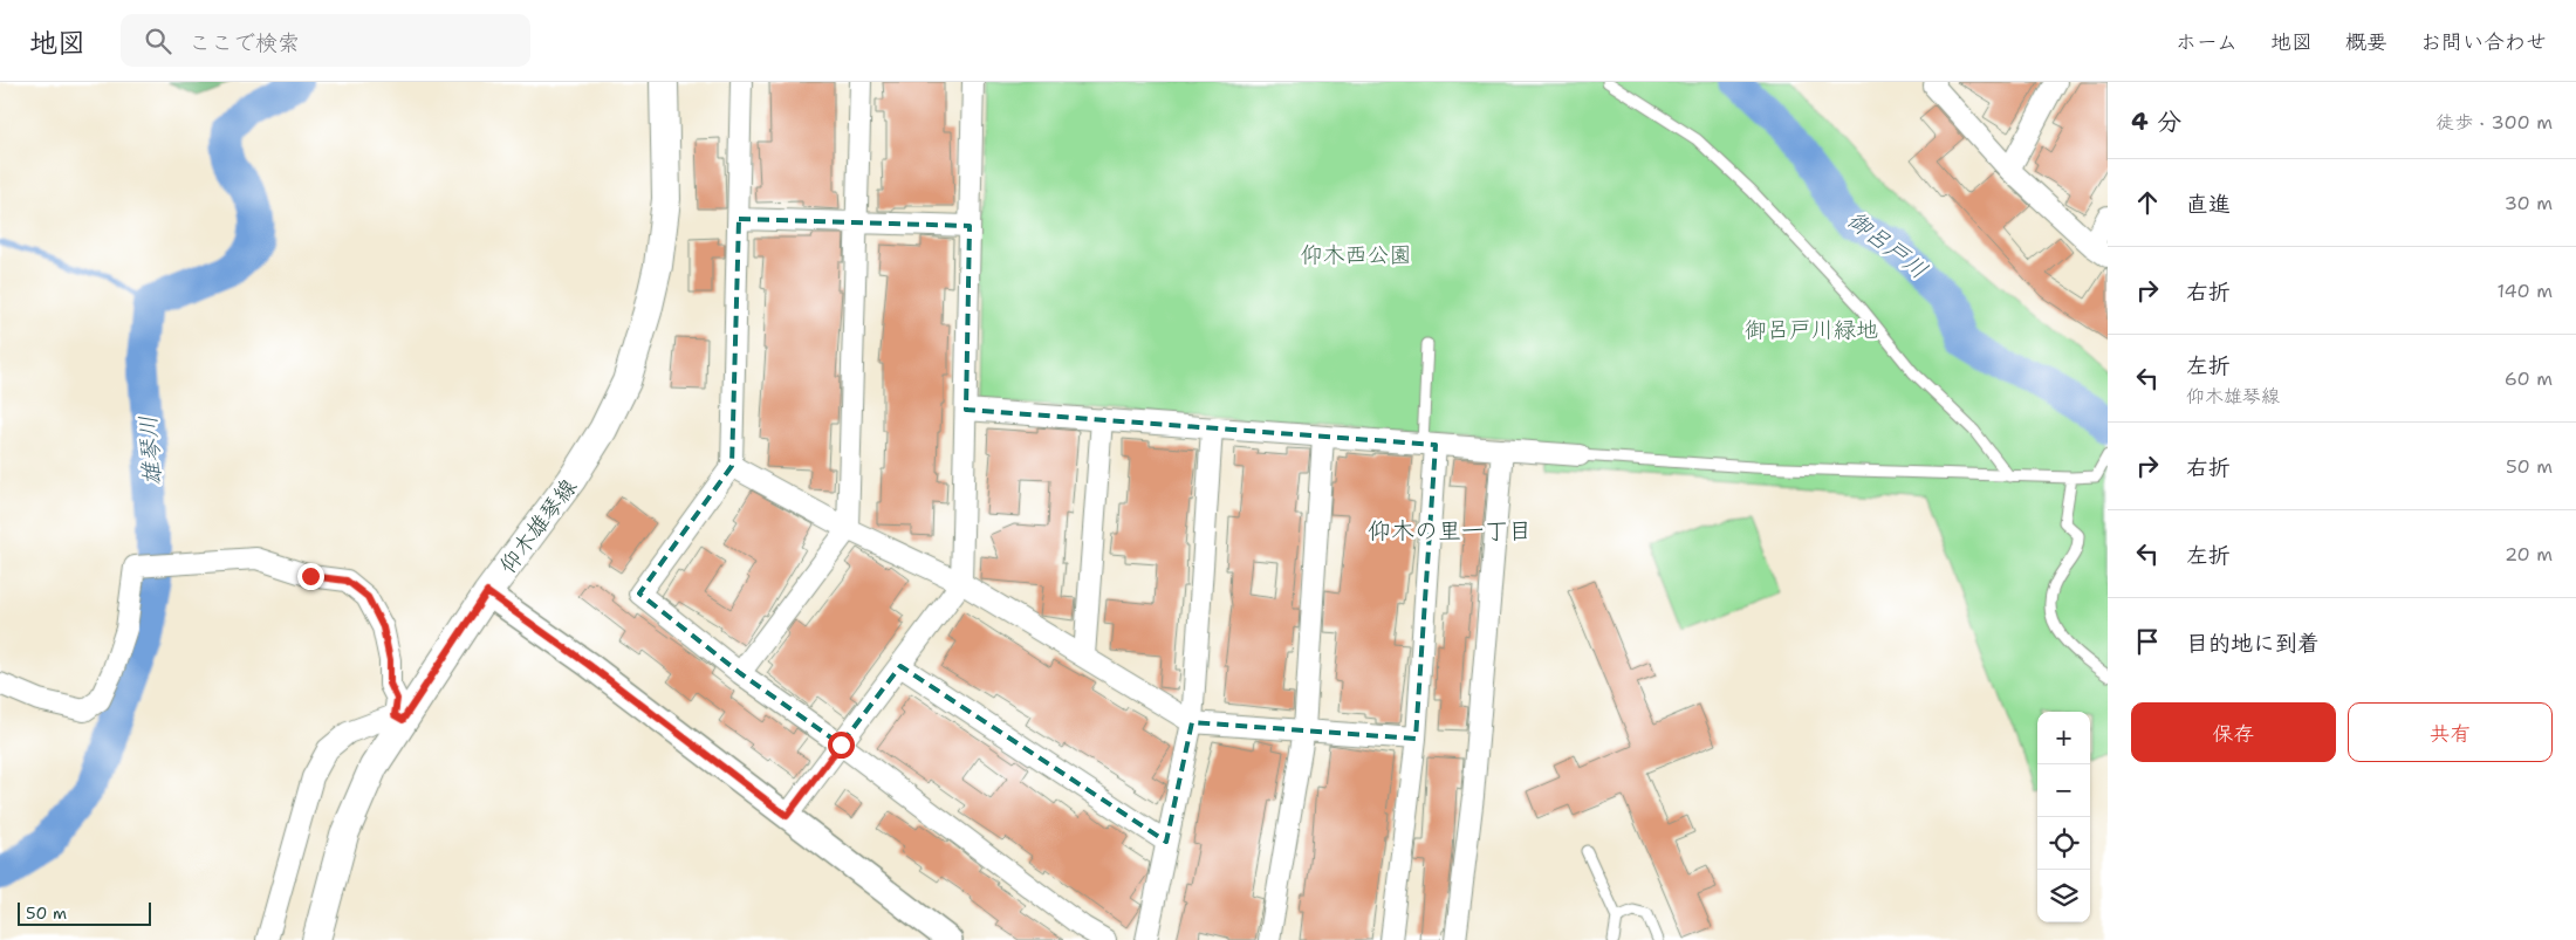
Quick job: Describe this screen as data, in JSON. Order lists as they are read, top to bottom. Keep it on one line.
{"streets":{"main road":["仰木雄琴線"]},"districts":["仰木の里一丁目"],"water":["御呂戸川","雄琴川"],"parks":["仰木西公園","御呂戸川緑地"],"scale_bar":"50 m","page":{"header":"地図","search":"ここで検索","nav":["ホーム","地図","概要","お問い合わせ"],"heading":["4 分","徒歩 · 300 m"],"list":[["直進","30 m"],["右折","140 m"],["左折","仰木雄琴線","60 m"],["右折","50 m"],["左折","20 m"],"目的地に到着"],"buttons":["保存","共有"],"map_buttons":["+","−"],"scale":"50 m"}}
